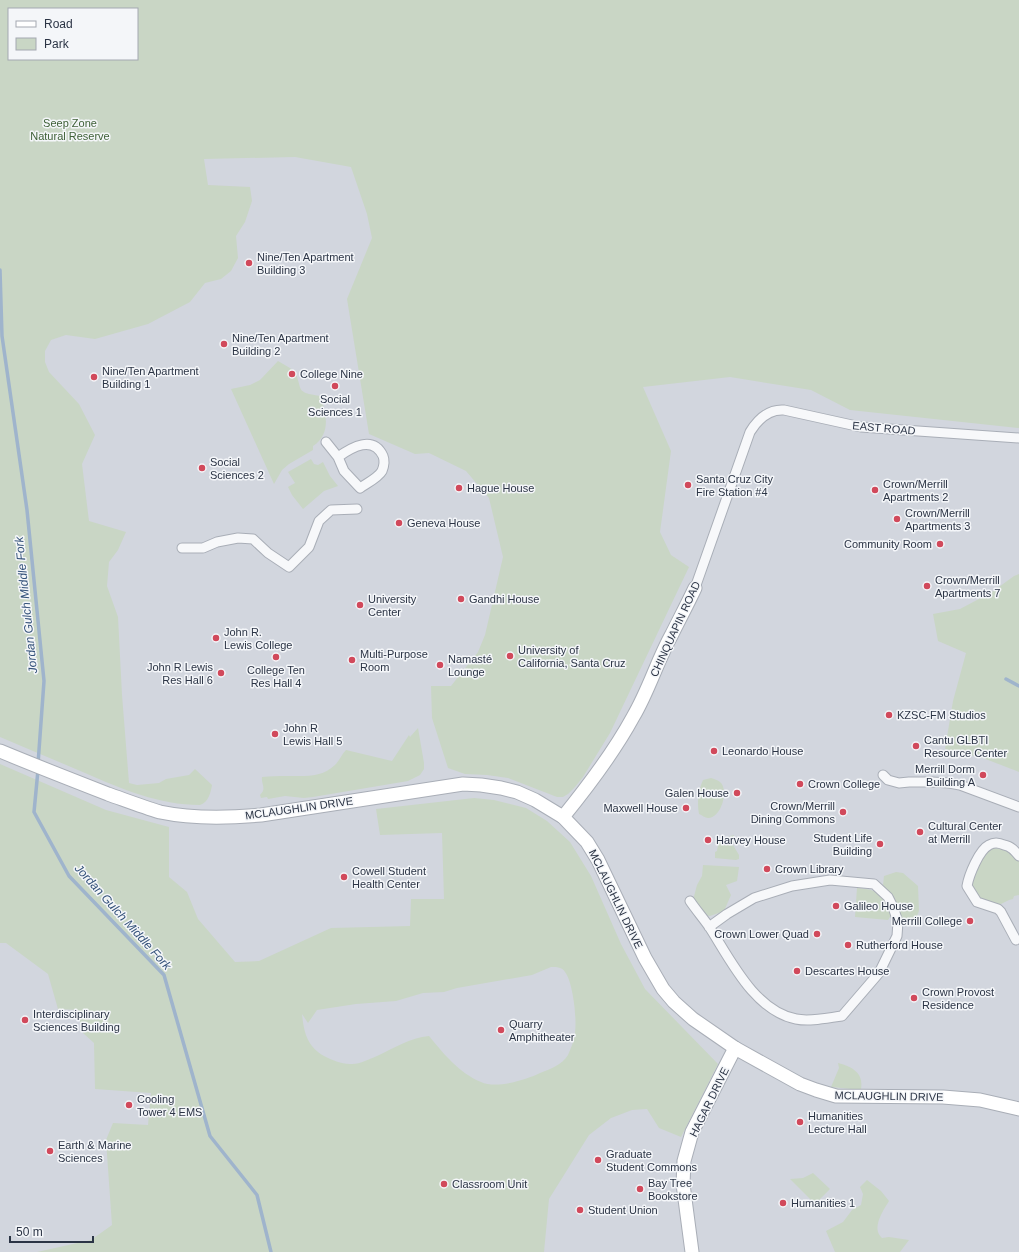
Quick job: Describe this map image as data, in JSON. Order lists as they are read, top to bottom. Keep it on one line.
{"streets":{"main road":["CHINQUAPIN ROAD","MCLAUGHLIN DRIVE","HAGAR DRIVE"],"street":["EAST ROAD"]},"crossings":[["EAST ROAD","CHINQUAPIN ROAD"],["CHINQUAPIN ROAD","MCLAUGHLIN DRIVE"],["MCLAUGHLIN DRIVE","HAGAR DRIVE"]],"water":["Jordan Gulch Middle Fork"],"parks":["Seep Zone Natural Reserve"],"places":["Nine/Ten Apartment Building 3","Nine/Ten Apartment Building 2","College Nine","Nine/Ten Apartment Building 1","Social Sciences 1","Social Sciences 2","Santa Cruz City Fire Station #4","Hague House","Crown/Merrill Apartments 2","Crown/Merrill Apartments 3","Geneva House","Community Room","Crown/Merrill Apartments 7","Gandhi House","University Center","John R. Lewis College","University of California, Santa Cruz","College Ten Res Hall 4","Multi-Purpose Room","Namasté Lounge","John R Lewis Res Hall 6","KZSC-FM Studios","John R Lewis Hall 5","Cantu GLBTI Resource Center","Leonardo House","Merrill Dorm Building A","Crown College","Galen House","Maxwell House","Crown/Merrill Dining Commons","Cultural Center at Merrill","Harvey House","Student Life Building","Crown Library","Cowell Student Health Center","Galileo House","Merrill College","Crown Lower Quad","Rutherford House","Descartes House","Crown Provost Residence","Interdisciplinary Sciences Building","Quarry Amphitheater","Cooling Tower 4 EMS","Humanities Lecture Hall","Earth & Marine Sciences","Graduate Student Commons","Classroom Unit","Bay Tree Bookstore","Humanities 1","Student Union"],"legend":["Road","Park"],"scale_bar":"50 m"}
